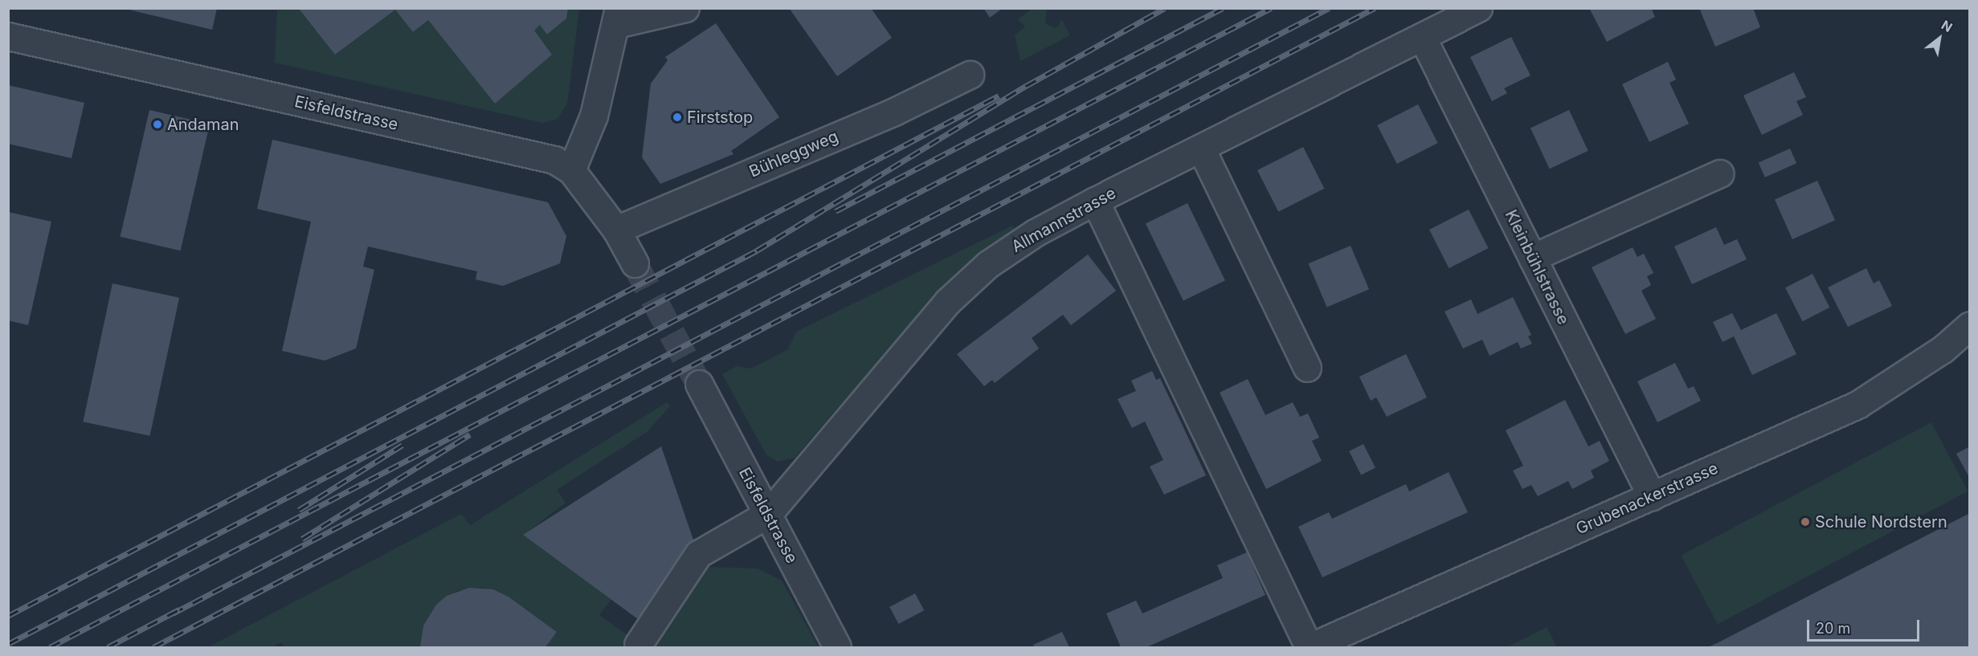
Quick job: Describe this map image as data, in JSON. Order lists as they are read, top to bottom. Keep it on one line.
{"streets":{"street":["Eisfeldstrasse","Bühleggweg","Allmannstrasse","Kleinbühlstrasse","Grubenackerstrasse"]},"crossings":[["Eisfeldstrasse","Allmannstrasse"],["Allmannstrasse","Kleinbühlstrasse"],["Kleinbühlstrasse","Grubenackerstrasse"]],"places":["Firststop","Andaman","Schule Nordstern"],"scale_bar":"20 m","north":"top right"}
